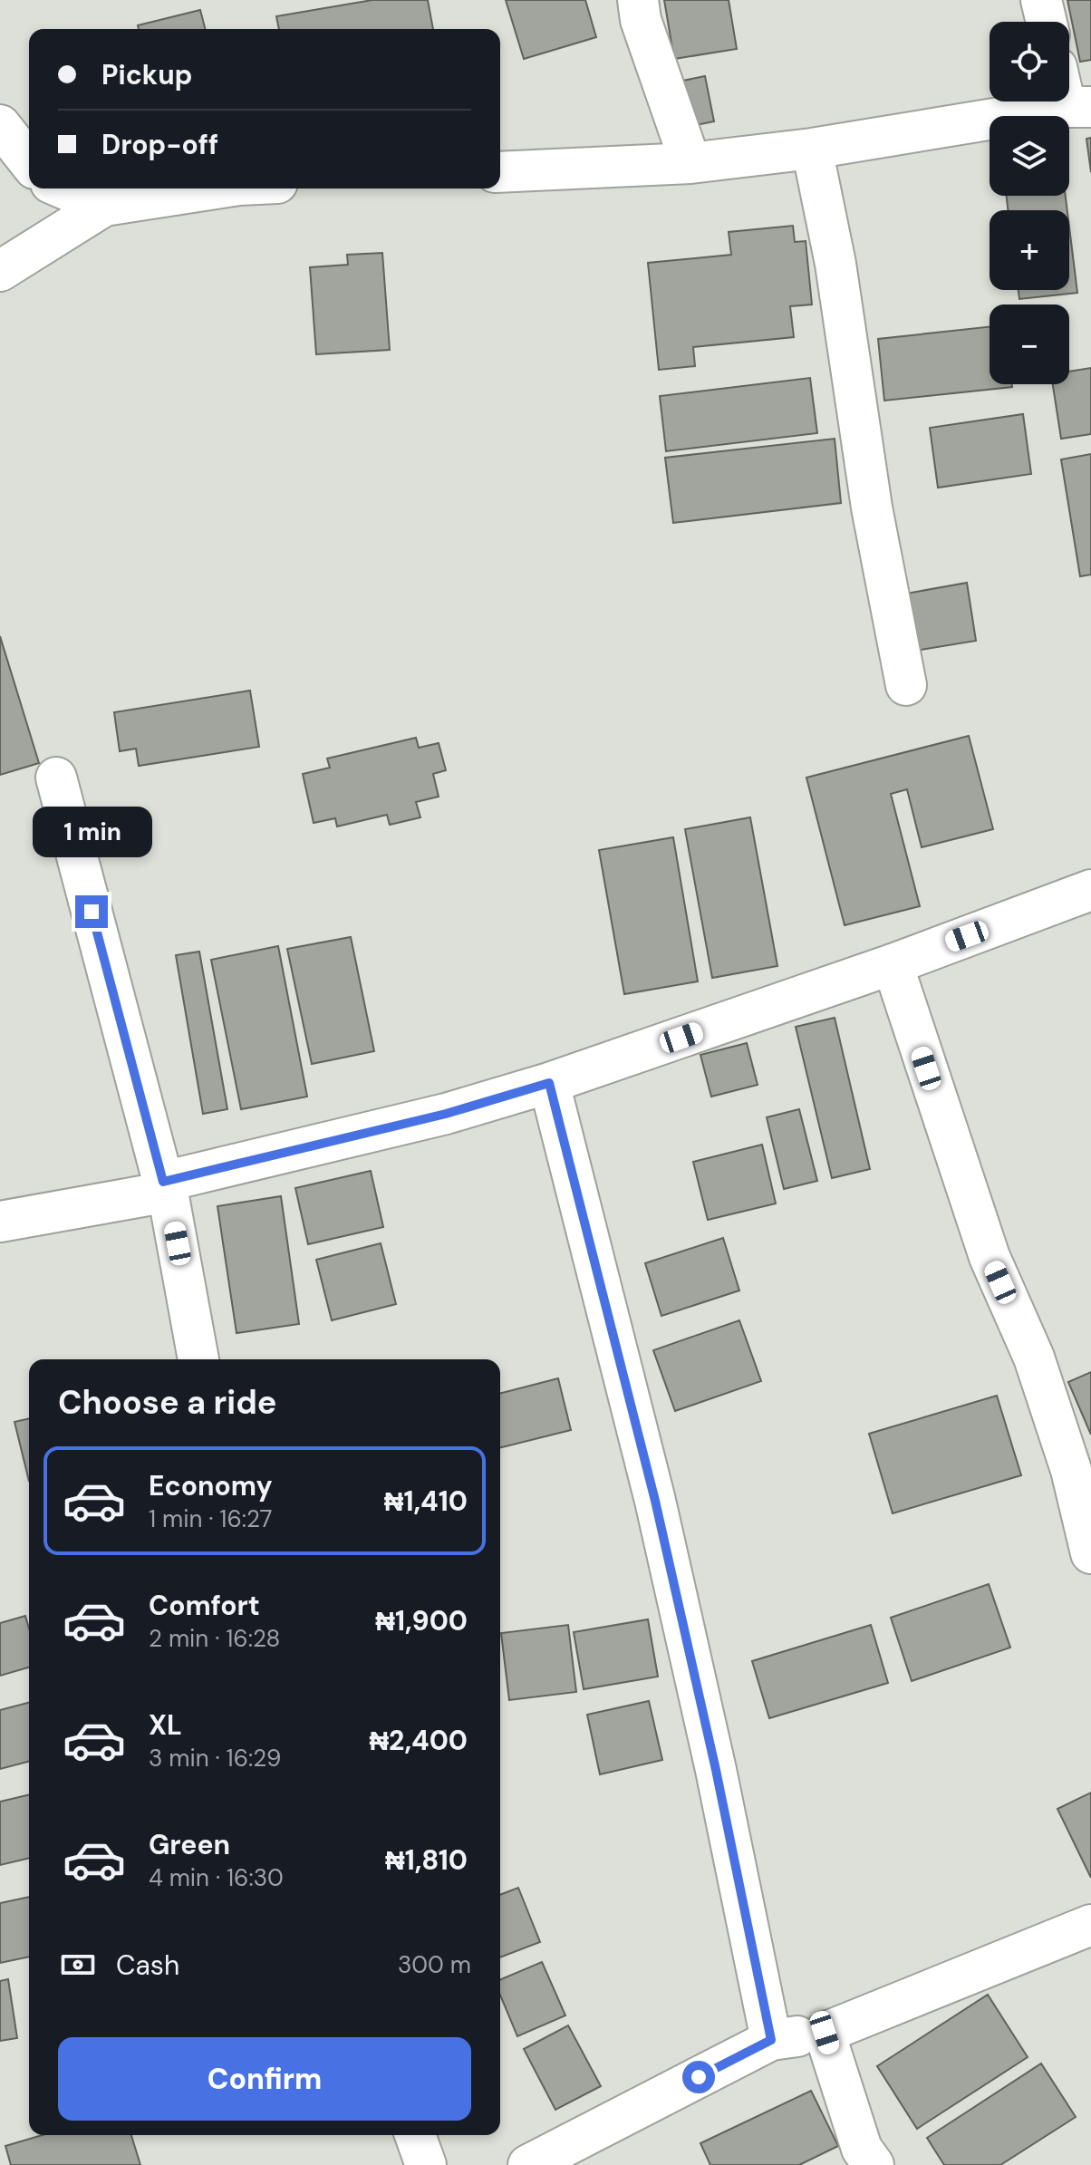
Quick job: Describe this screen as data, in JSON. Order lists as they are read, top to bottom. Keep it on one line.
{"page":{"map_buttons":["+","−"],"banner":["Pickup","Drop-off"],"bubble":"1 min","heading":"Choose a ride","list":[{"name":"Economy","note":"1 min · 16:27","value":"₦1,410"},{"name":"Comfort","note":"2 min · 16:28","value":"₦1,900"},{"name":"XL","note":"3 min · 16:29","value":"₦2,400"},{"name":"Green","note":"4 min · 16:30","value":"₦1,810"}],"pay":["Cash","300 m"],"buttons":"Confirm"}}
